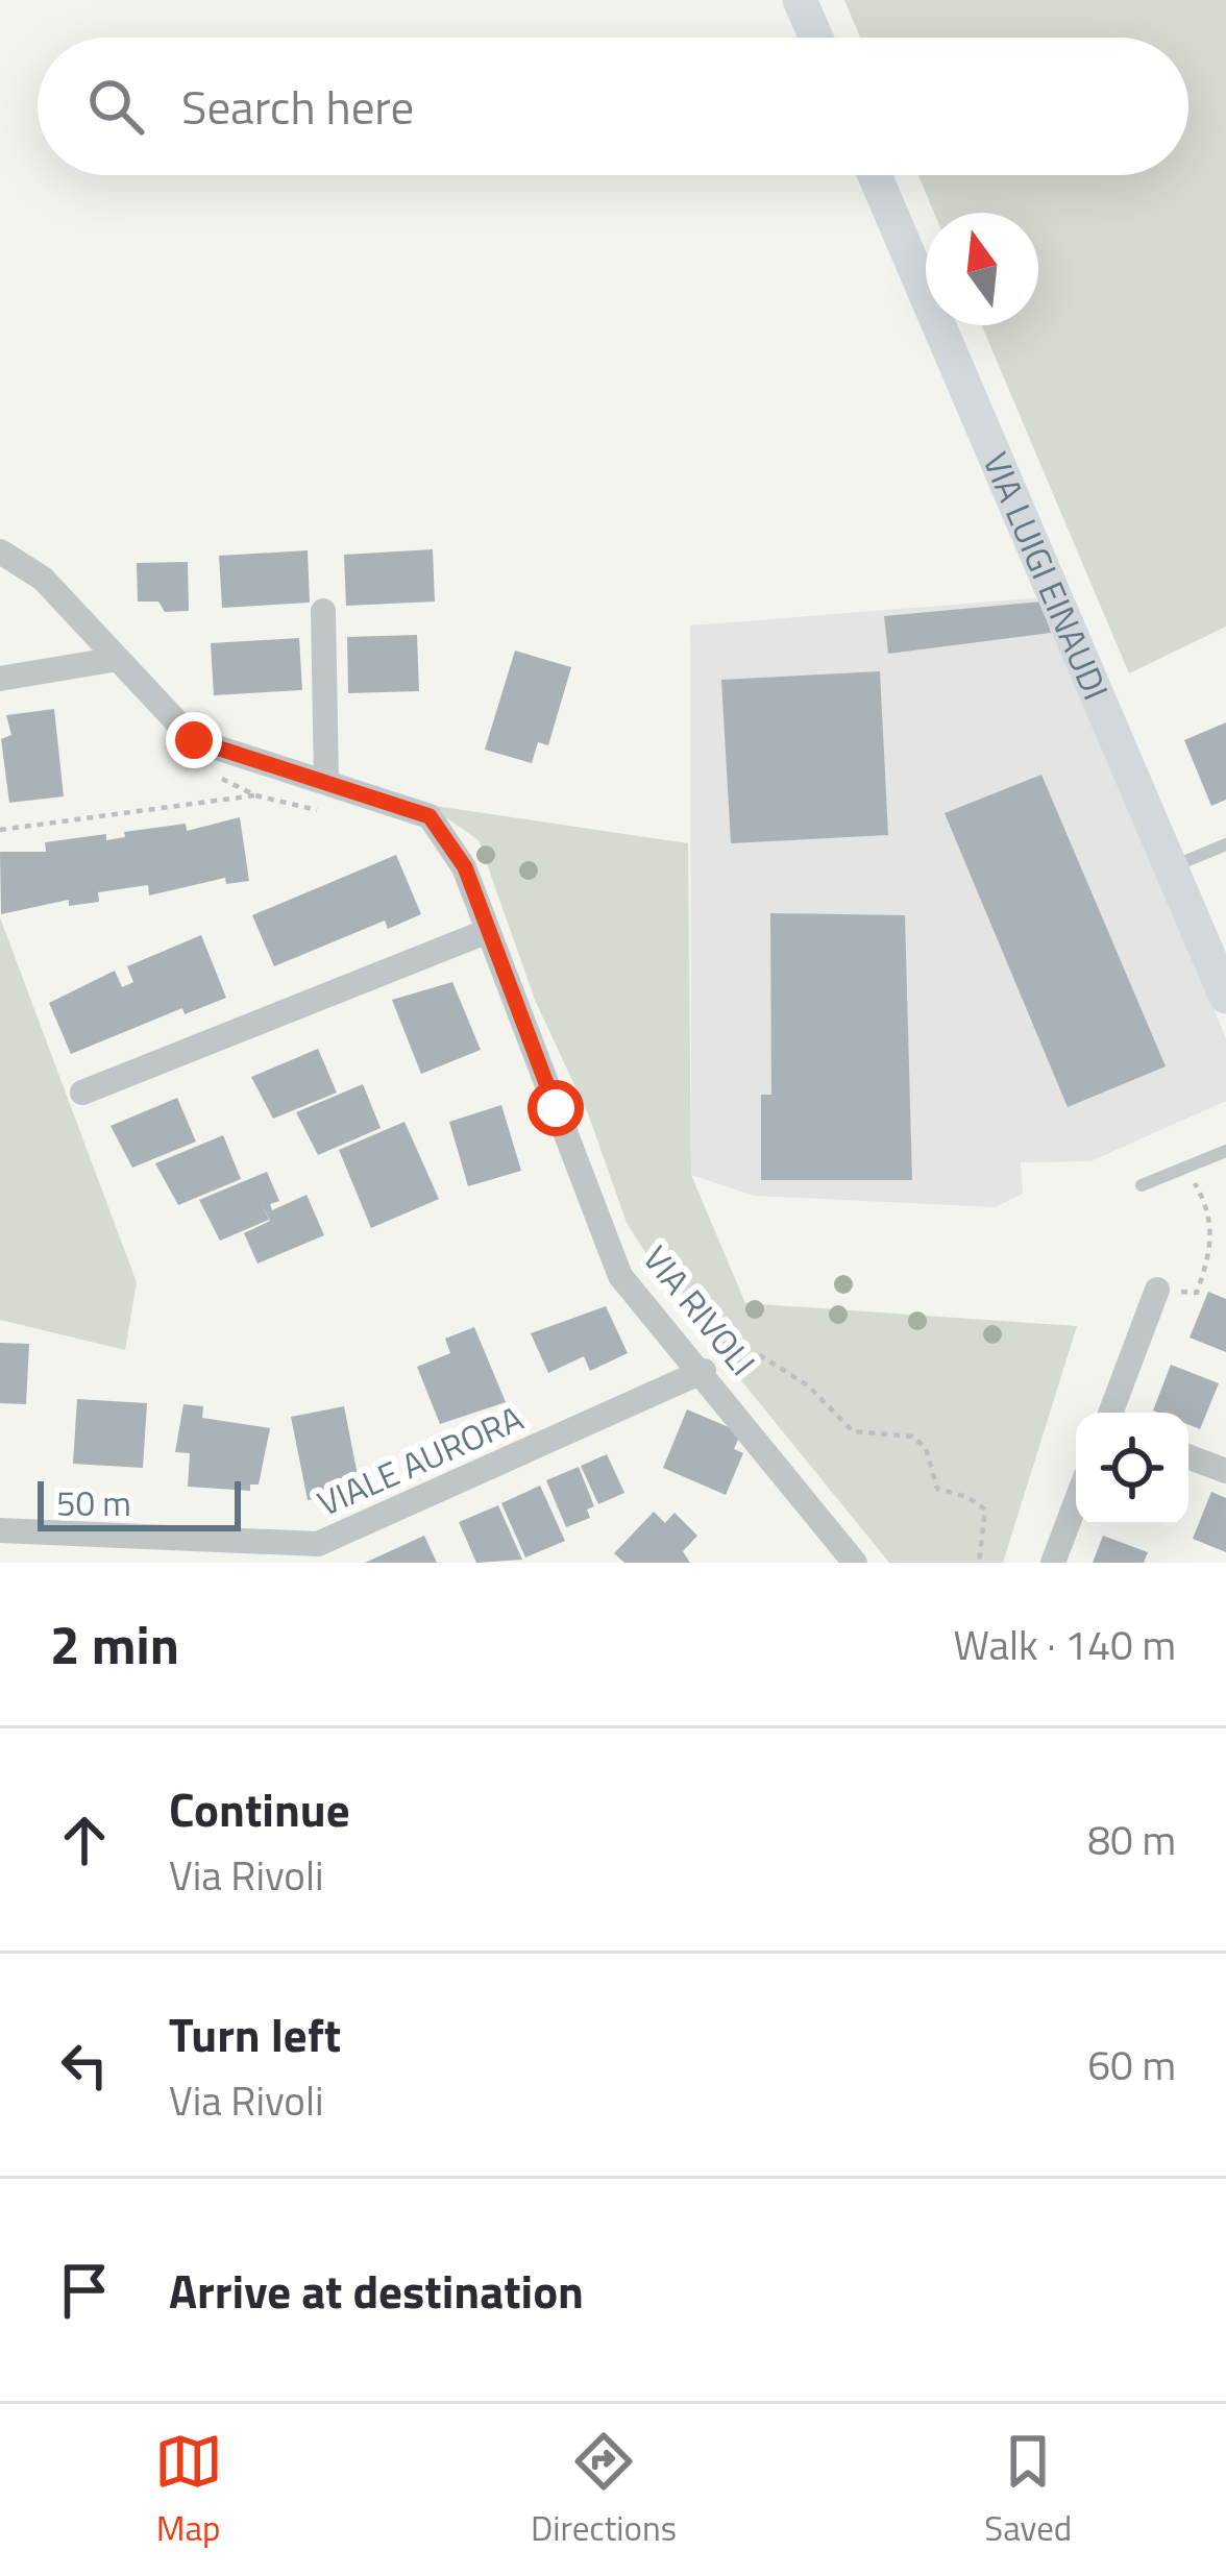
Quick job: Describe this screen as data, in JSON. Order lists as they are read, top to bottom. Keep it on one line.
{"streets":{"main road":["VIA LUIGI EINAUDI"],"street":["VIA RIVOLI","VIALE AURORA"]},"crossings":[["VIA RIVOLI","VIALE AURORA"]],"scale_bar":"50 m","north":"top","page":{"search":"Search here","scale":"50 m","heading":["2 min","Walk · 140 m"],"list":[["Continue","Via Rivoli","80 m"],["Turn left","Via Rivoli","60 m"],"Arrive at destination"],"nav":["Map","Directions","Saved"]}}
